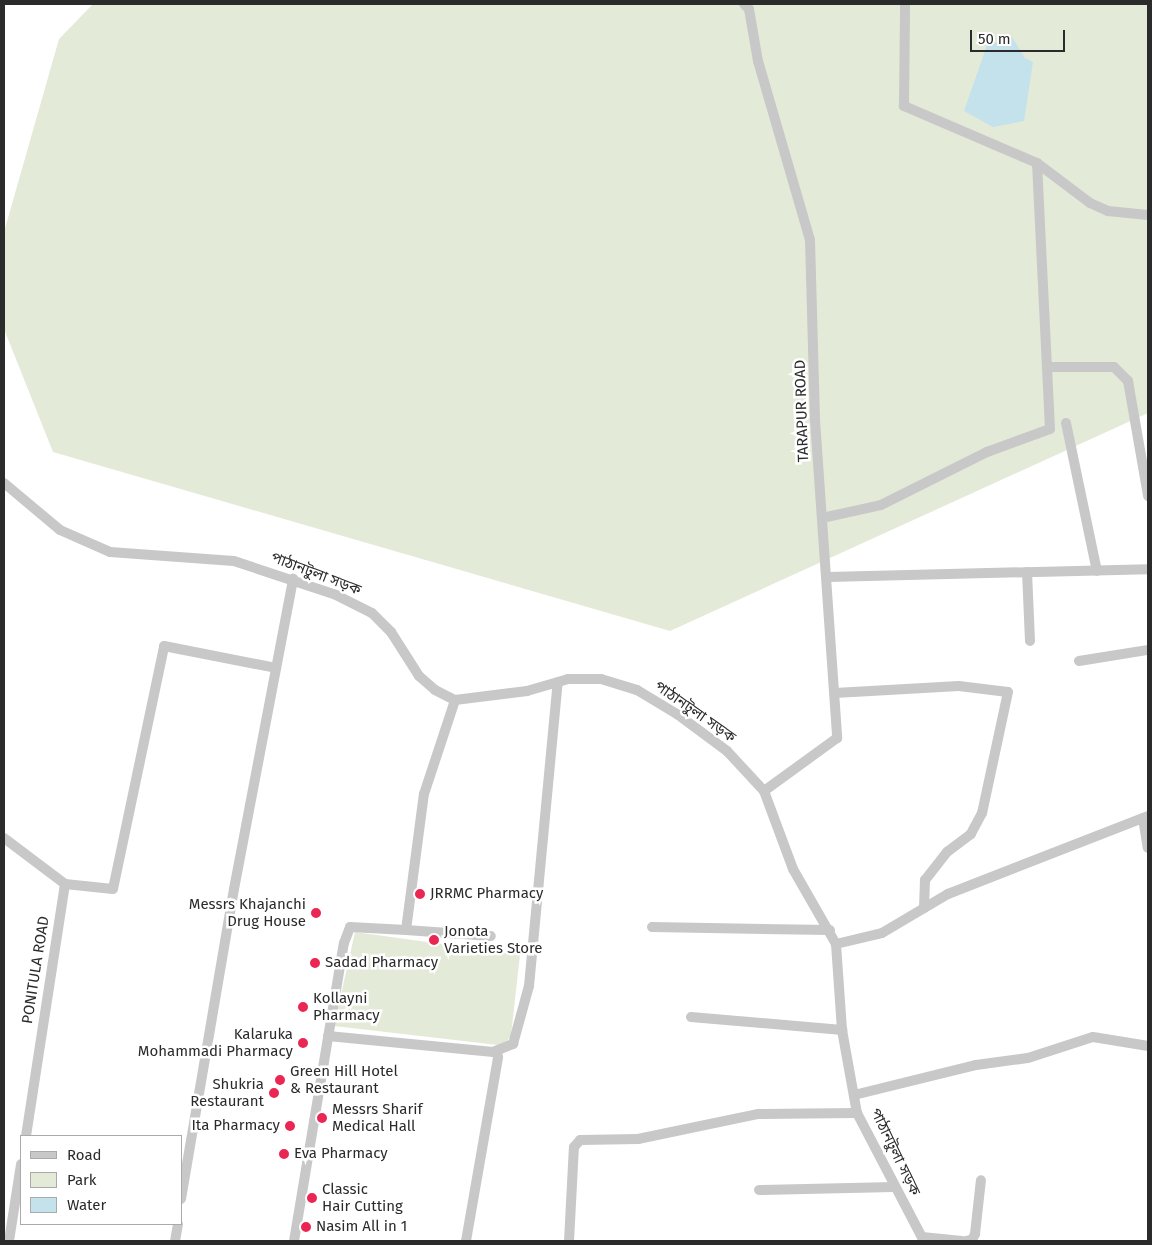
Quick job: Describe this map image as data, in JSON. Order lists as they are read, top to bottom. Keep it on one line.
{"streets":{"street":["TARAPUR ROAD","পাঠানটুলা সড়ক","PONITULA ROAD"]},"crossings":[["TARAPUR ROAD","পাঠানটুলা সড়ক"]],"places":["JRRMC Pharmacy","Messrs Khajanchi Drug House","Jonota Varieties Store","Sadad Pharmacy","Kollayni Pharmacy","Kalaruka Mohammadi Pharmacy","Green Hill Hotel & Restaurant","Shukria Restaurant","Messrs Sharif Medical Hall","Ita Pharmacy","Eva Pharmacy","Classic Hair Cutting","Nasim All in 1"],"legend":["Road","Park","Water"],"scale_bar":"50 m"}
